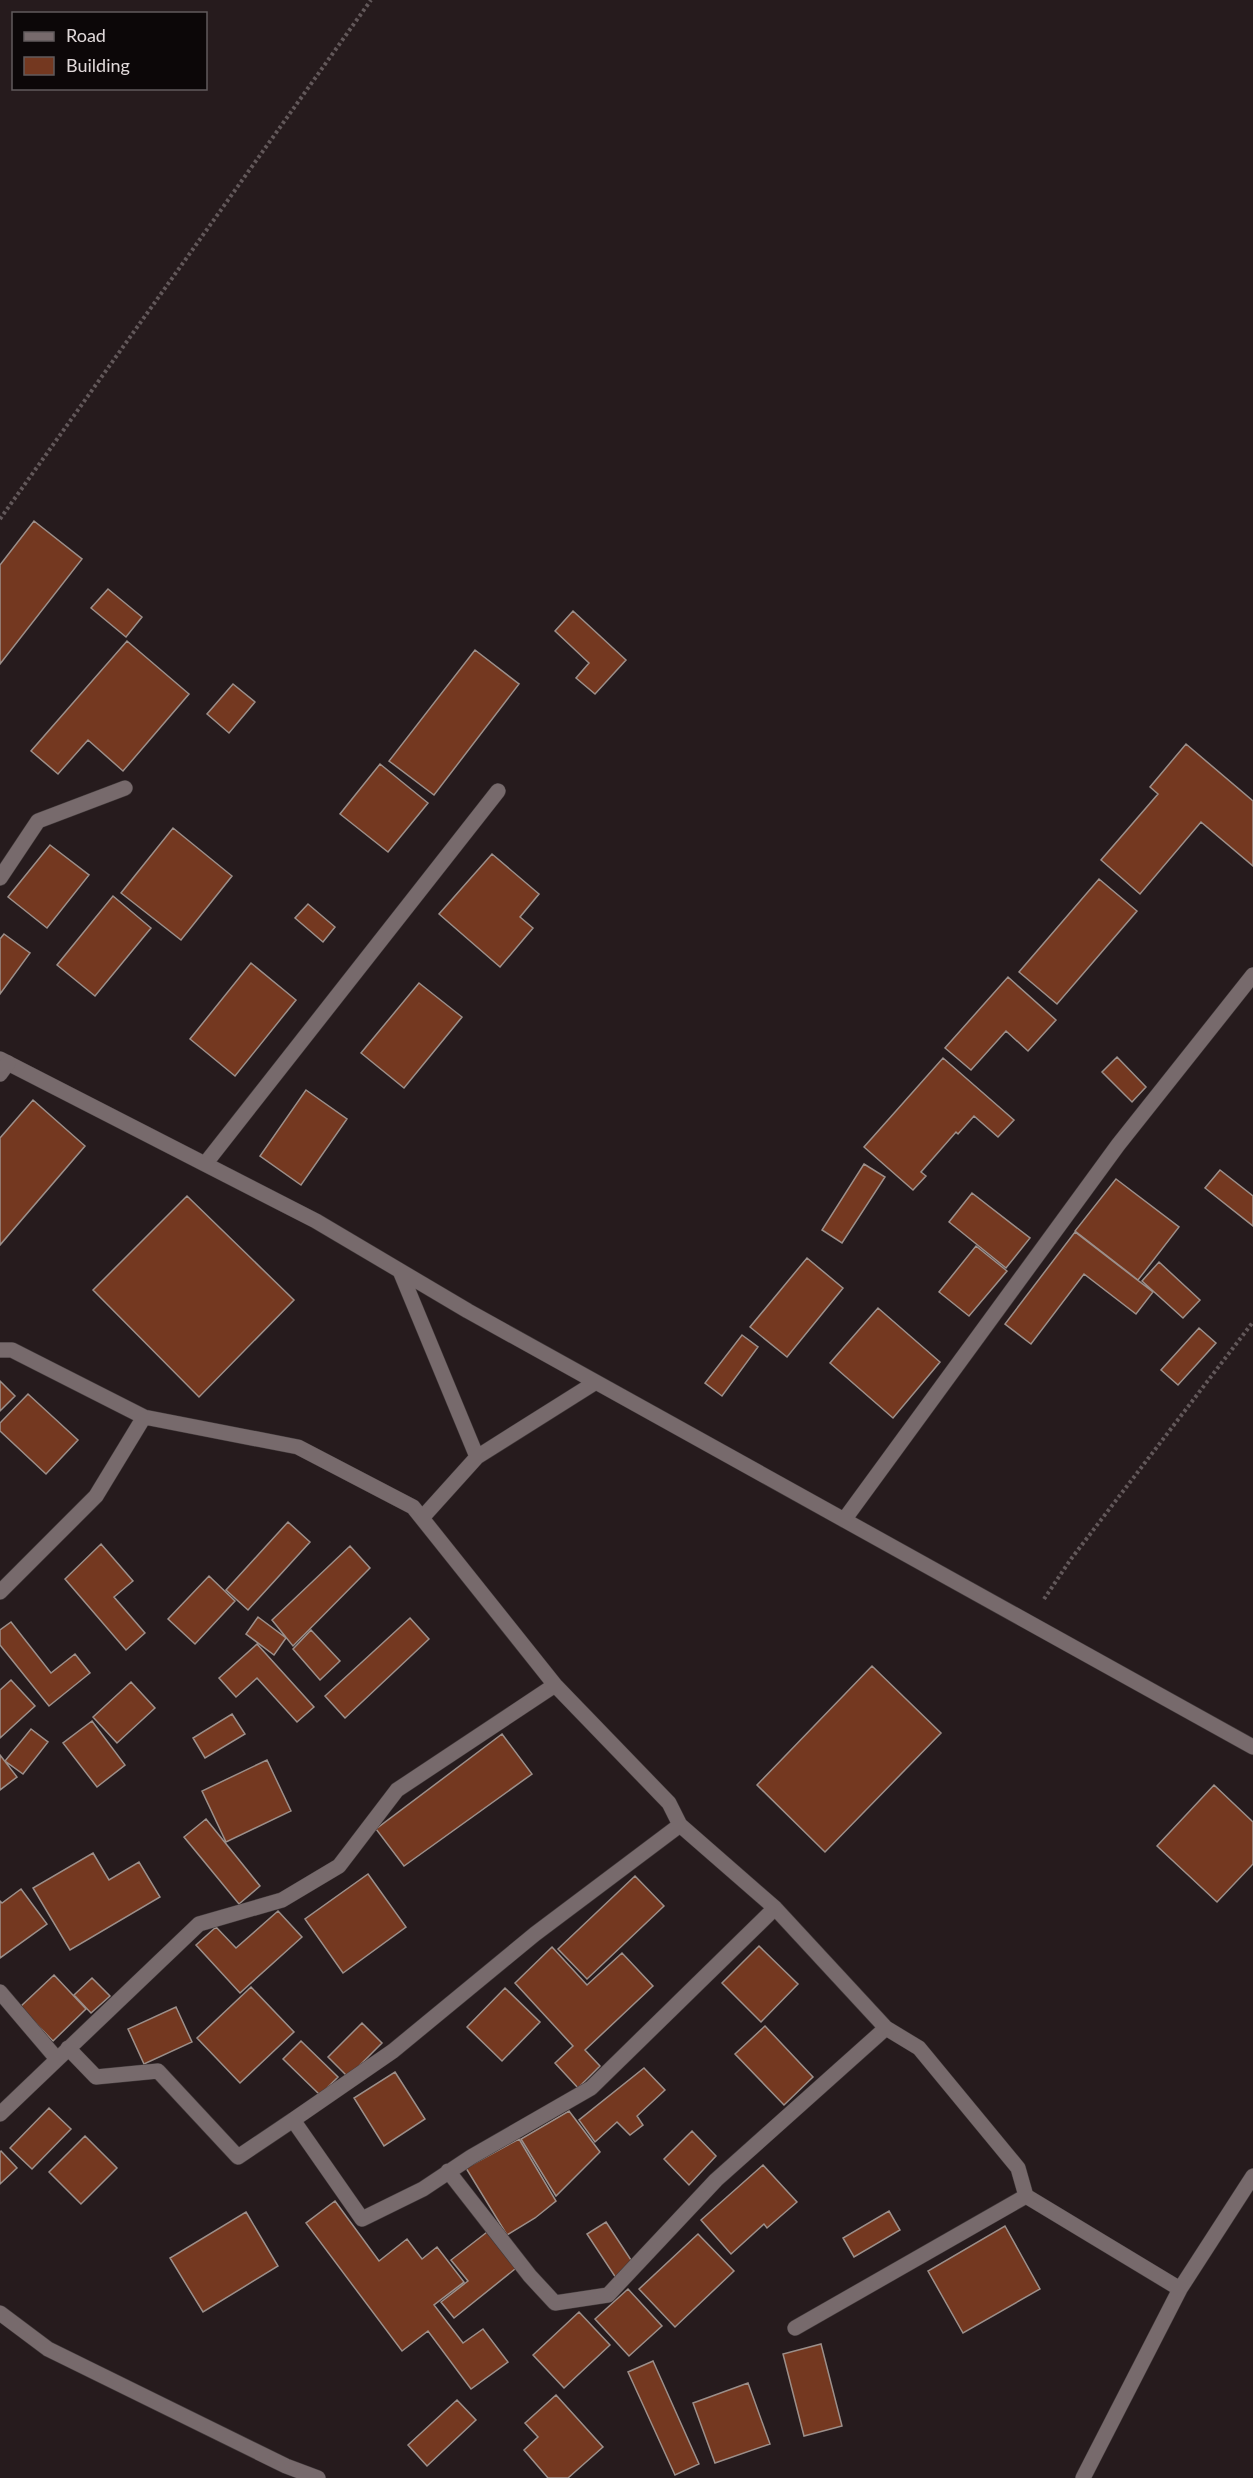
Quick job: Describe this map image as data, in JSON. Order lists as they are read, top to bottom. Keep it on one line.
{"legend":["Road","Building"]}
